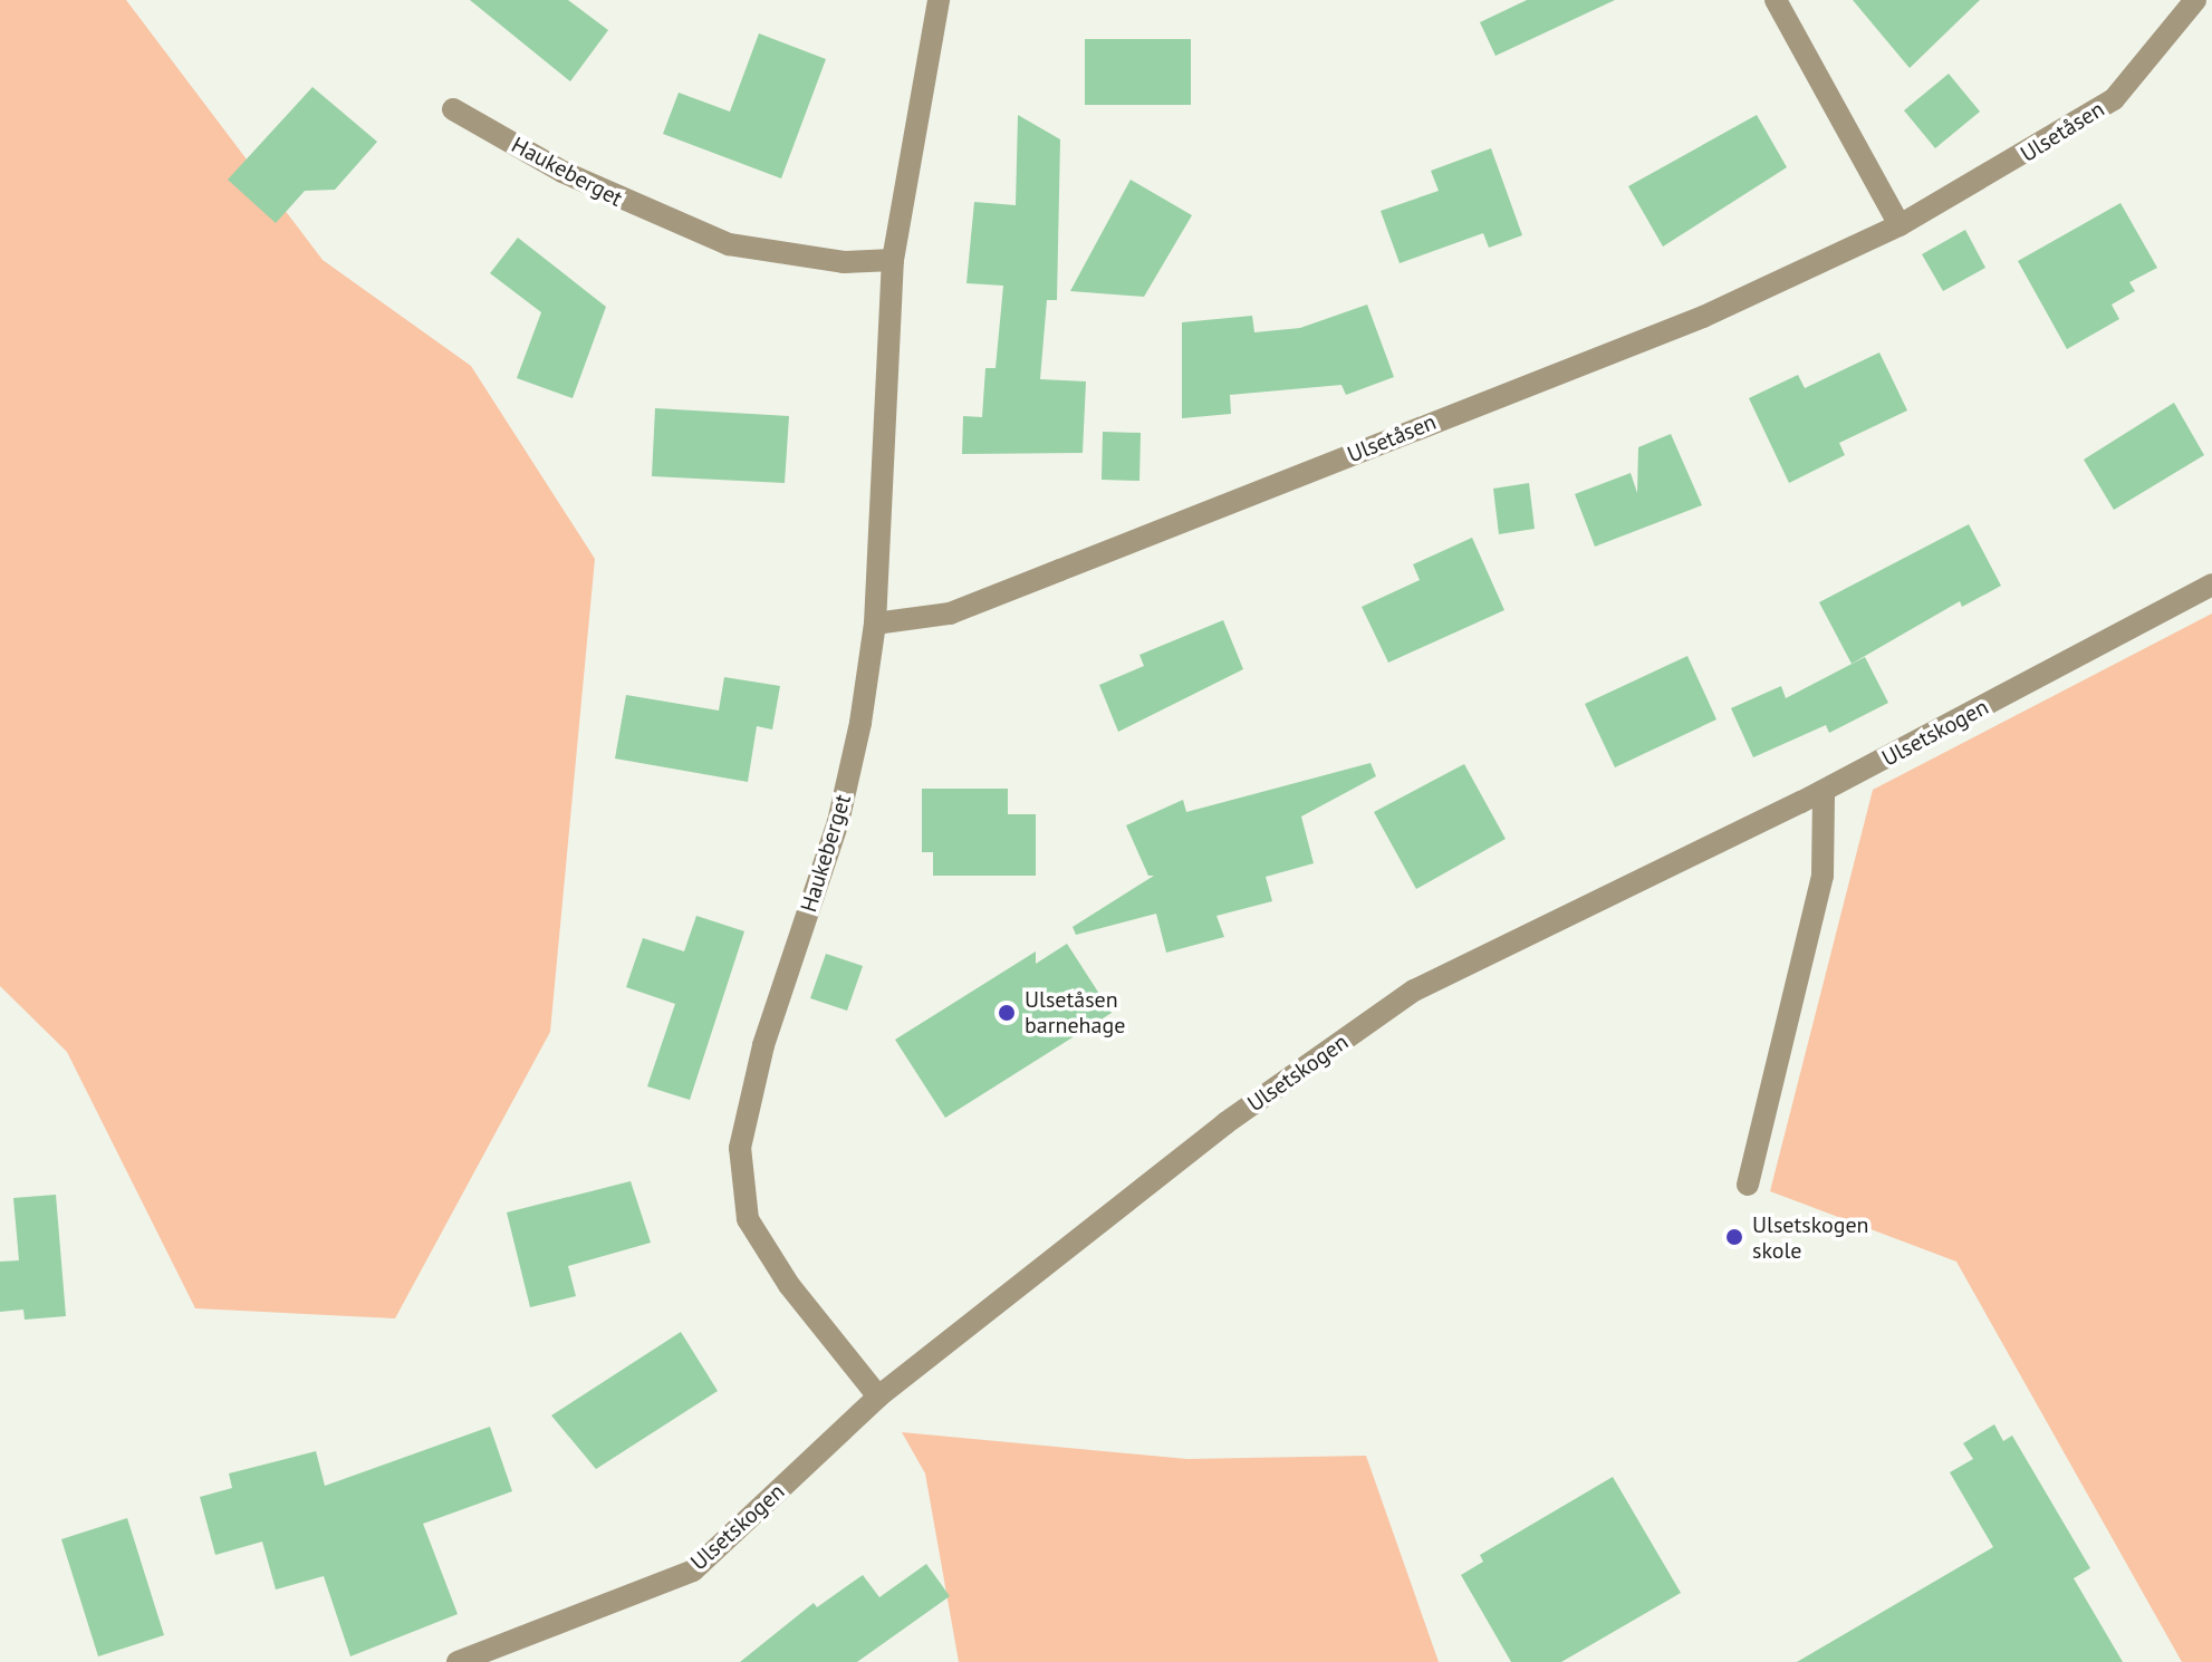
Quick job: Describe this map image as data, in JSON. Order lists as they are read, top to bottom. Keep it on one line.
{"streets":{"street":["Ulsetåsen","Haukeberget","Ulsetskogen"]},"crossings":[["Ulsetåsen","Haukeberget"],["Haukeberget","Ulsetskogen"]],"places":["Ulsetåsen barnehage","Ulsetskogen skole"]}
